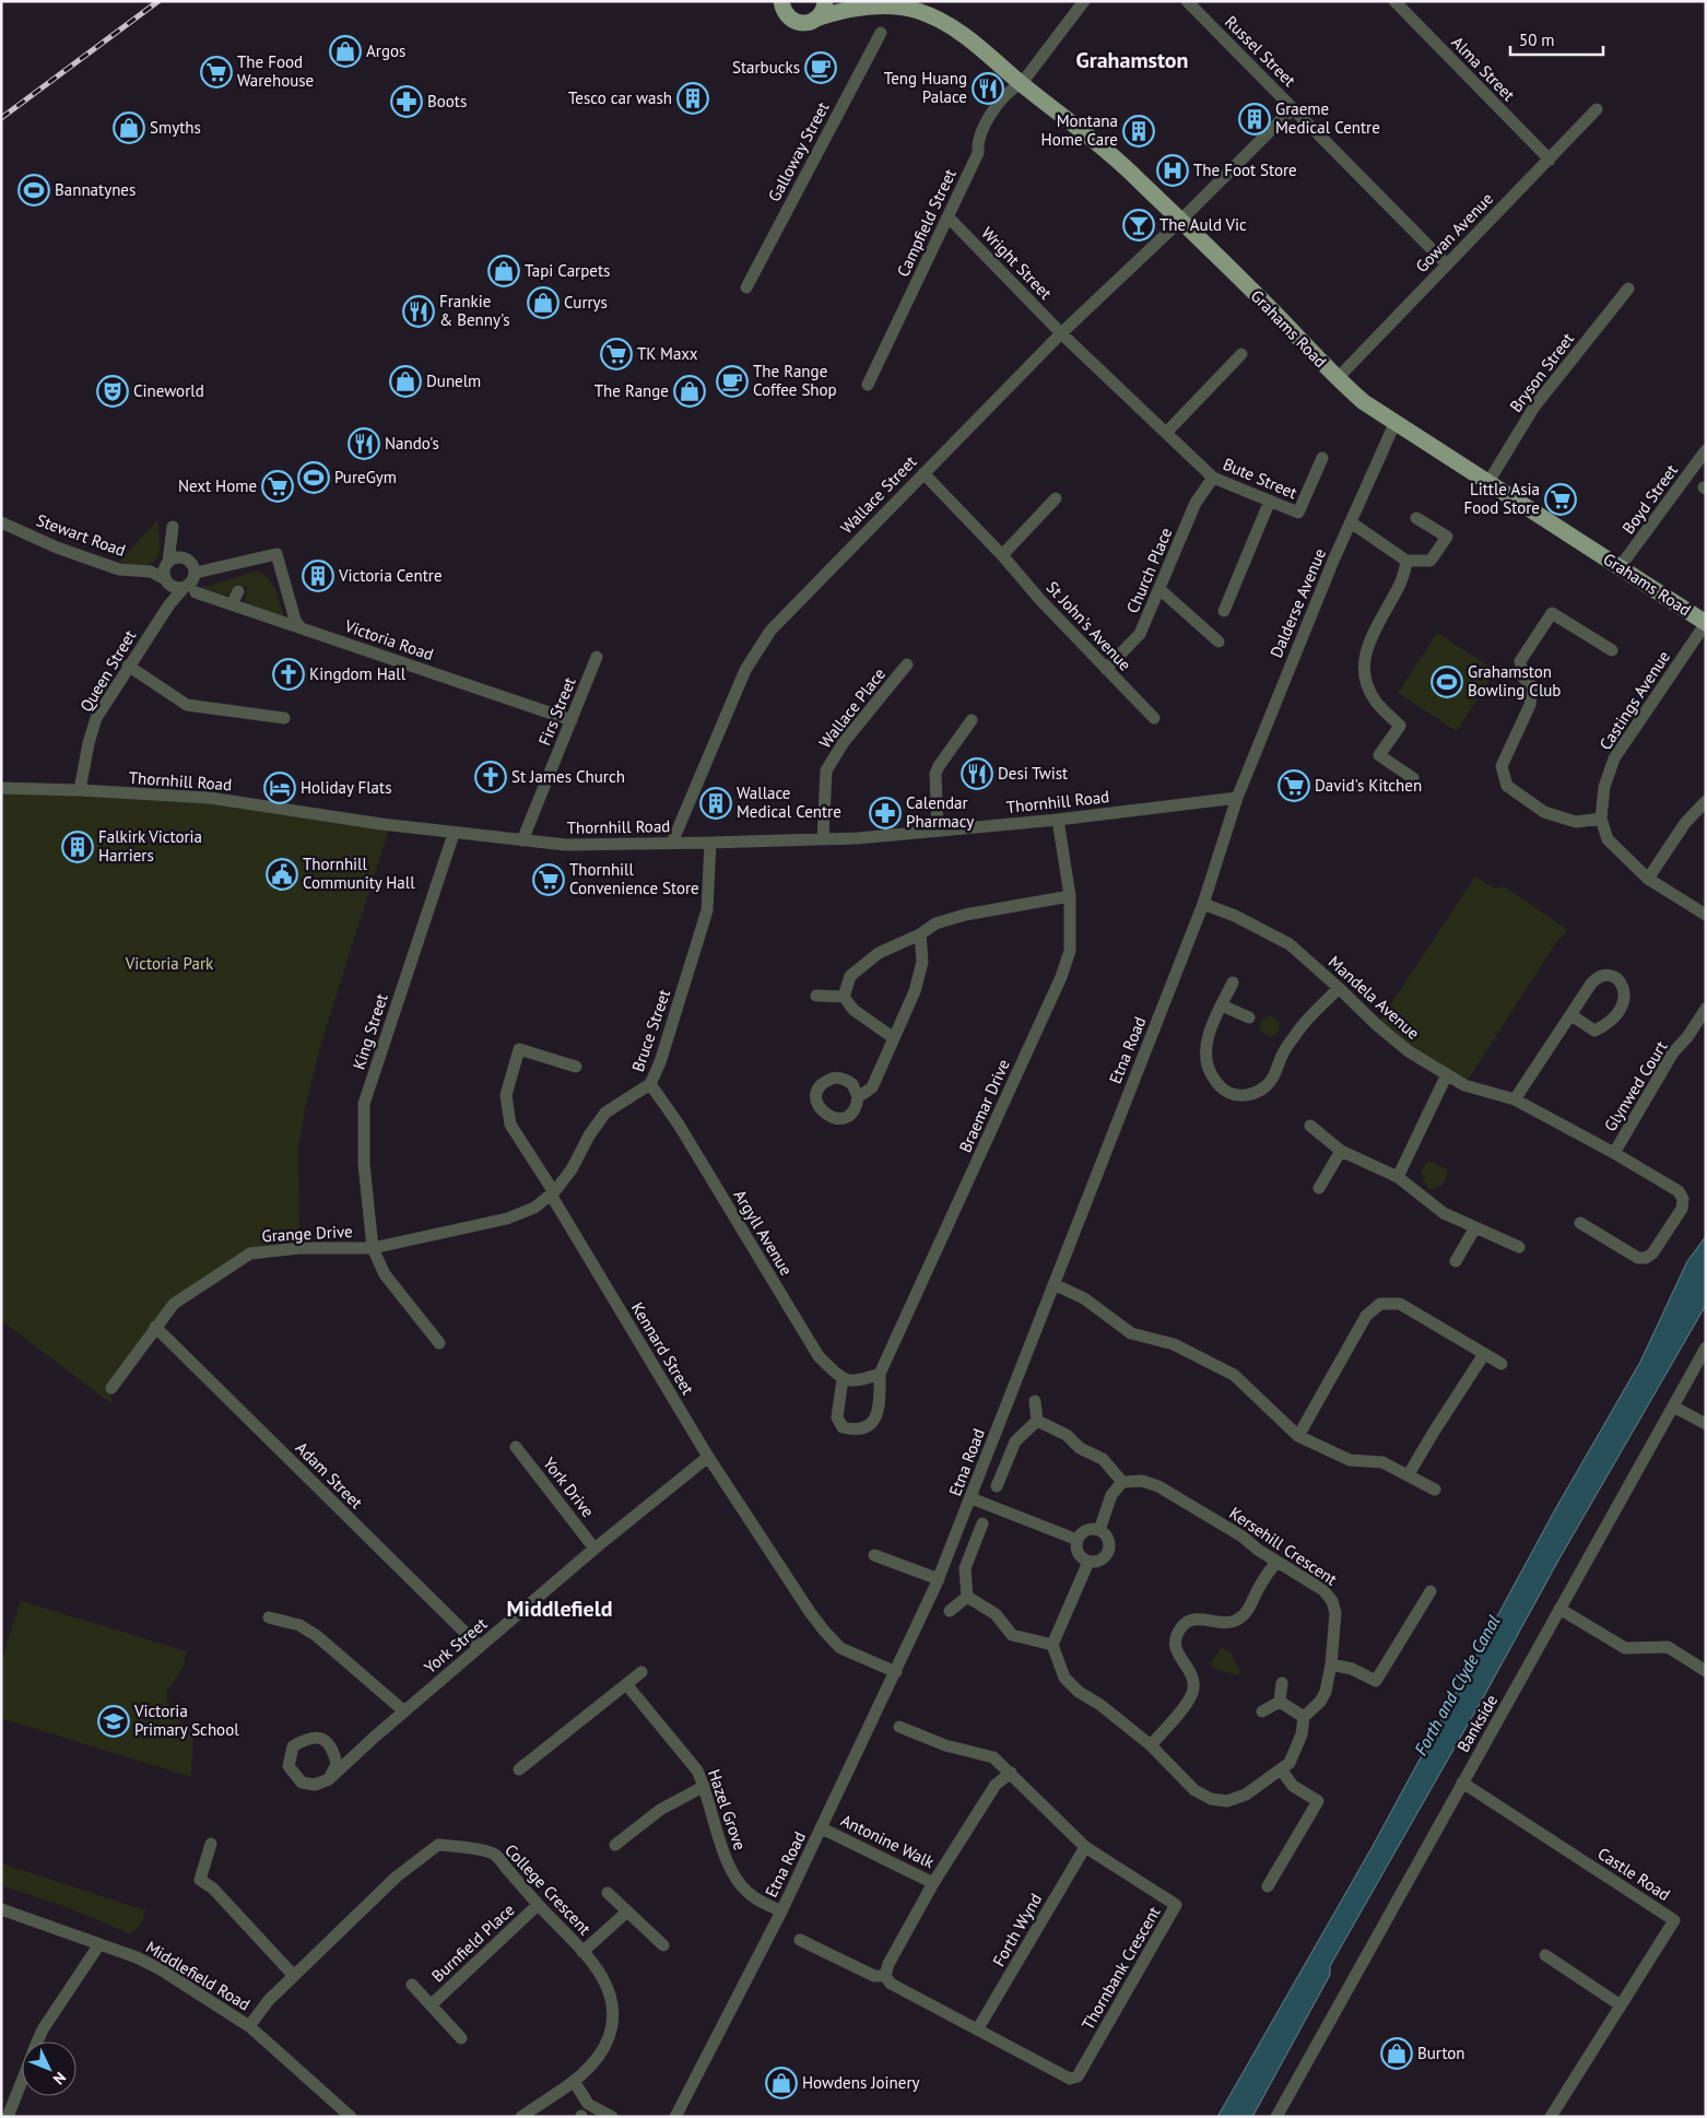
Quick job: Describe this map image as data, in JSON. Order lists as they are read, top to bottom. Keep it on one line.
{"streets":{"main road":["Grahams Road"],"street":["Russel Street","Alma Street","Galloway Street","Campfield Street","Gowan Avenue","Wright Street","Bryson Street","Bute Street","Wallace Street","Boyd Street","Stewart Road","Church Place","Dalderse Avenue","St John's Avenue","Victoria Road","Queen Street","Castings Avenue","Wallace Place","Firs Street","Thornhill Road","Mandela Avenue","Bruce Street","King Street","Etna Road","Glynwed Court","Braemar Drive","Argyll Avenue","Grange Drive","Kennard Street","Adam Street","York Drive","Kersehill Crescent","York Street","Bankside","Hazel Grove","Antonine Walk","Castle Road","College Crescent","Forth Wynd","Burnfield Place","Thornbank Crescent","Middlefield Road"]},"crossings":[["Russel Street","Gowan Avenue"],["Russel Street","Wallace Street"],["Alma Street","Gowan Avenue"],["Campfield Street","Wright Street"],["Campfield Street","Grahams Road"],["Gowan Avenue","Grahams Road"],["Wright Street","Bute Street"],["Wright Street","Wallace Street"],["Grahams Road","Bryson Street"],["Grahams Road","Wallace Street"],["Grahams Road","Boyd Street"],["Grahams Road","Dalderse Avenue"],["Grahams Road","Castings Avenue"],["Bute Street","Wallace Street"],["Bute Street","Church Place"],["Wallace Street","St John's Avenue"],["Wallace Street","Thornhill Road"],["Stewart Road","Victoria Road"],["Stewart Road","Queen Street"],["Church Place","St John's Avenue"],["Dalderse Avenue","Thornhill Road"],["Dalderse Avenue","Etna Road"],["Victoria Road","Queen Street"],["Victoria Road","Firs Street"],["Queen Street","Thornhill Road"],["Wallace Place","Thornhill Road"],["Firs Street","Thornhill Road"],["Thornhill Road","Bruce Street"],["Thornhill Road","King Street"],["Thornhill Road","Etna Road"],["Thornhill Road","Braemar Drive"],["Mandela Avenue","Etna Road"],["Mandela Avenue","Glynwed Court"],["Bruce Street","Argyll Avenue"],["Bruce Street","Grange Drive"],["Bruce Street","Kennard Street"],["King Street","Grange Drive"],["Etna Road","Kennard Street"],["Etna Road","Hazel Grove"],["Etna Road","Antonine Walk"],["Grange Drive","Kennard Street"],["Grange Drive","Adam Street"],["Kennard Street","York Street"],["Adam Street","York Street"],["York Drive","York Street"],["Bankside","Castle Road"],["College Crescent","Burnfield Place"],["College Crescent","Middlefield Road"],["Forth Wynd","Thornbank Crescent"]],"districts":["Grahamston","Middlefield"],"water":["Forth and Clyde Canal"],"parks":["Victoria Park"],"places":{"shop":["Argos","Smyths","Tapi Carpets","Currys","Dunelm","The Range","Burton","Howdens Joinery"],"cafe":["Starbucks","The Range Coffee Shop"],"supermarket":["The Food Warehouse","TK Maxx","Next Home","Little Asia Food Store","David's Kitchen","Thornhill Convenience Store"],"restaurant":["Teng Huang Palace","Frankie & Benny's","Nando's","Desi Twist"],"building":["Tesco car wash","Graeme Medical Centre","Montana Home Care","Victoria Centre","Wallace Medical Centre","Falkirk Victoria Harriers"],"pharmacy":["Boots","Calendar Pharmacy"],"hospital":["The Foot Store"],"sports":["Bannatynes","PureGym","Grahamston Bowling Club"],"bar":["The Auld Vic"],"theatre":["Cineworld"],"church":["Kingdom Hall","St James Church"],"hotel":["Holiday Flats"],"public building":["Thornhill Community Hall"],"school or university":["Victoria Primary School"]},"scale_bar":"50 m","north":"bottom right"}
